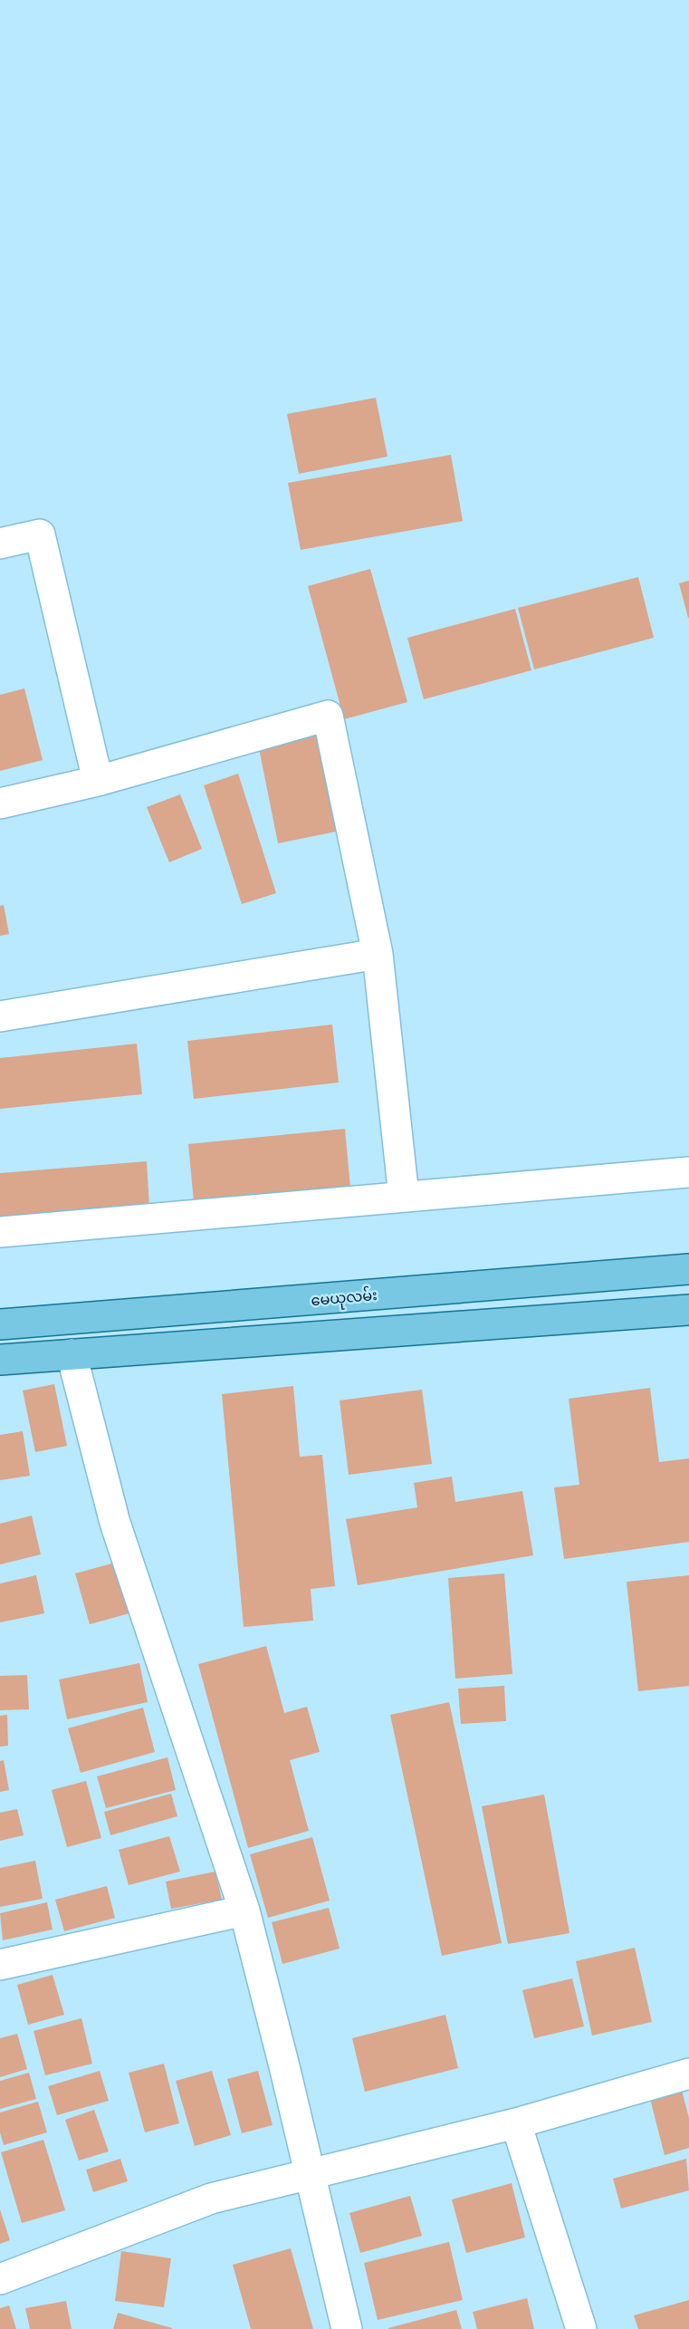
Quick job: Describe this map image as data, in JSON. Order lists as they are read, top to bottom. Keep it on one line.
{"streets":{"main road":["မေယုလမ်း"]}}
